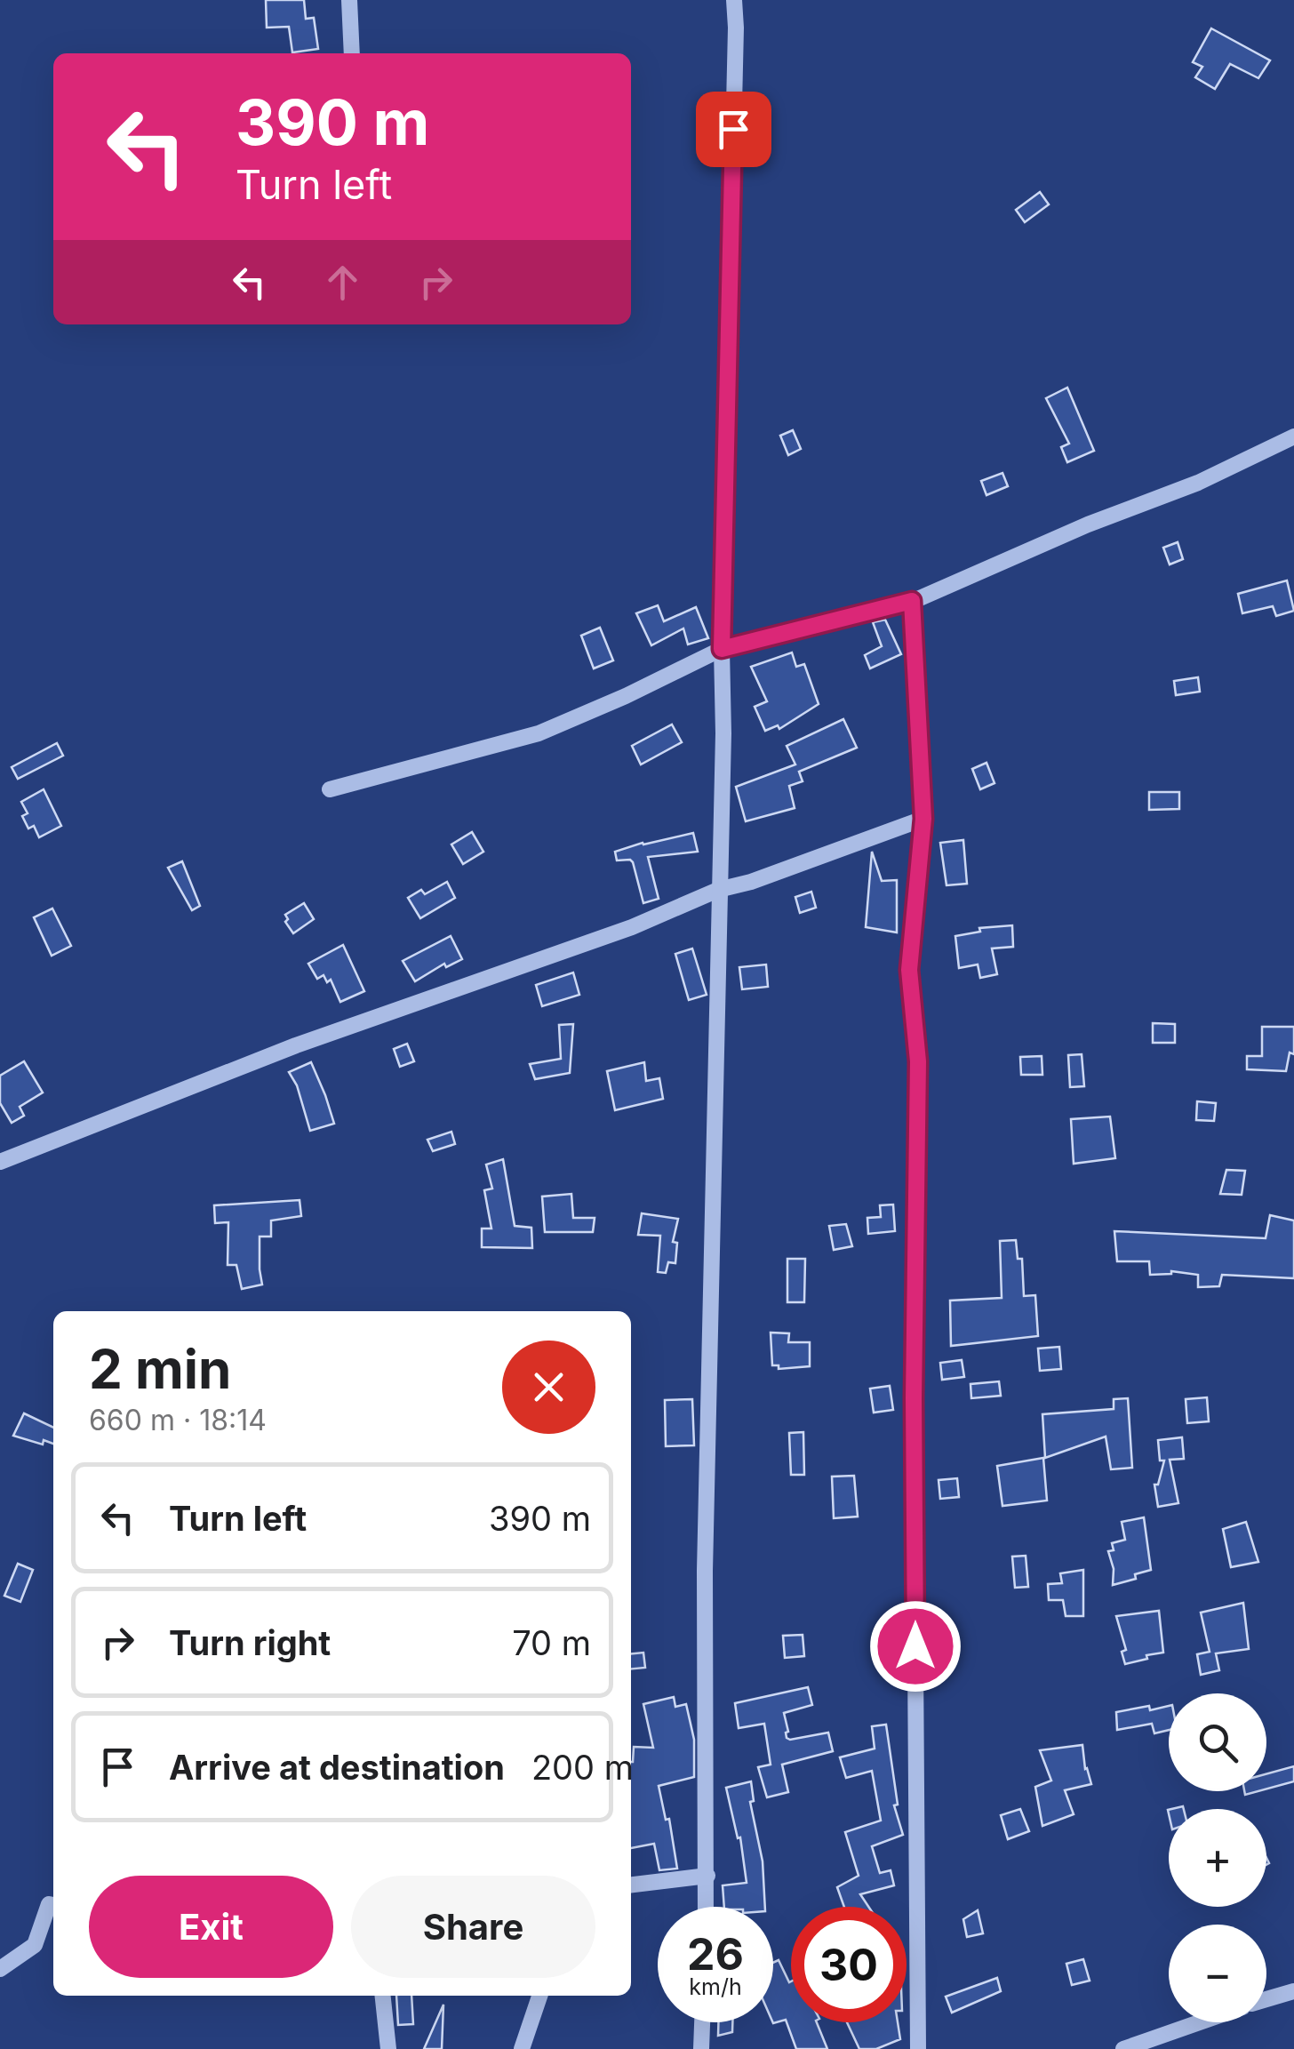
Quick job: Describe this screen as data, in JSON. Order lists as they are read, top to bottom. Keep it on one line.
{"page":{"turn":["390 m","Turn left"],"heading":["2 min","660 m · 18:14"],"list":[{"name":"Turn left","value":"390 m"},{"name":"Turn right","value":"70 m"},{"name":"Arrive at destination","value":"200 m"}],"map_buttons":["+","−"],"buttons":["Exit","Share"],"speed":"26 km/h","limit":"30"}}
